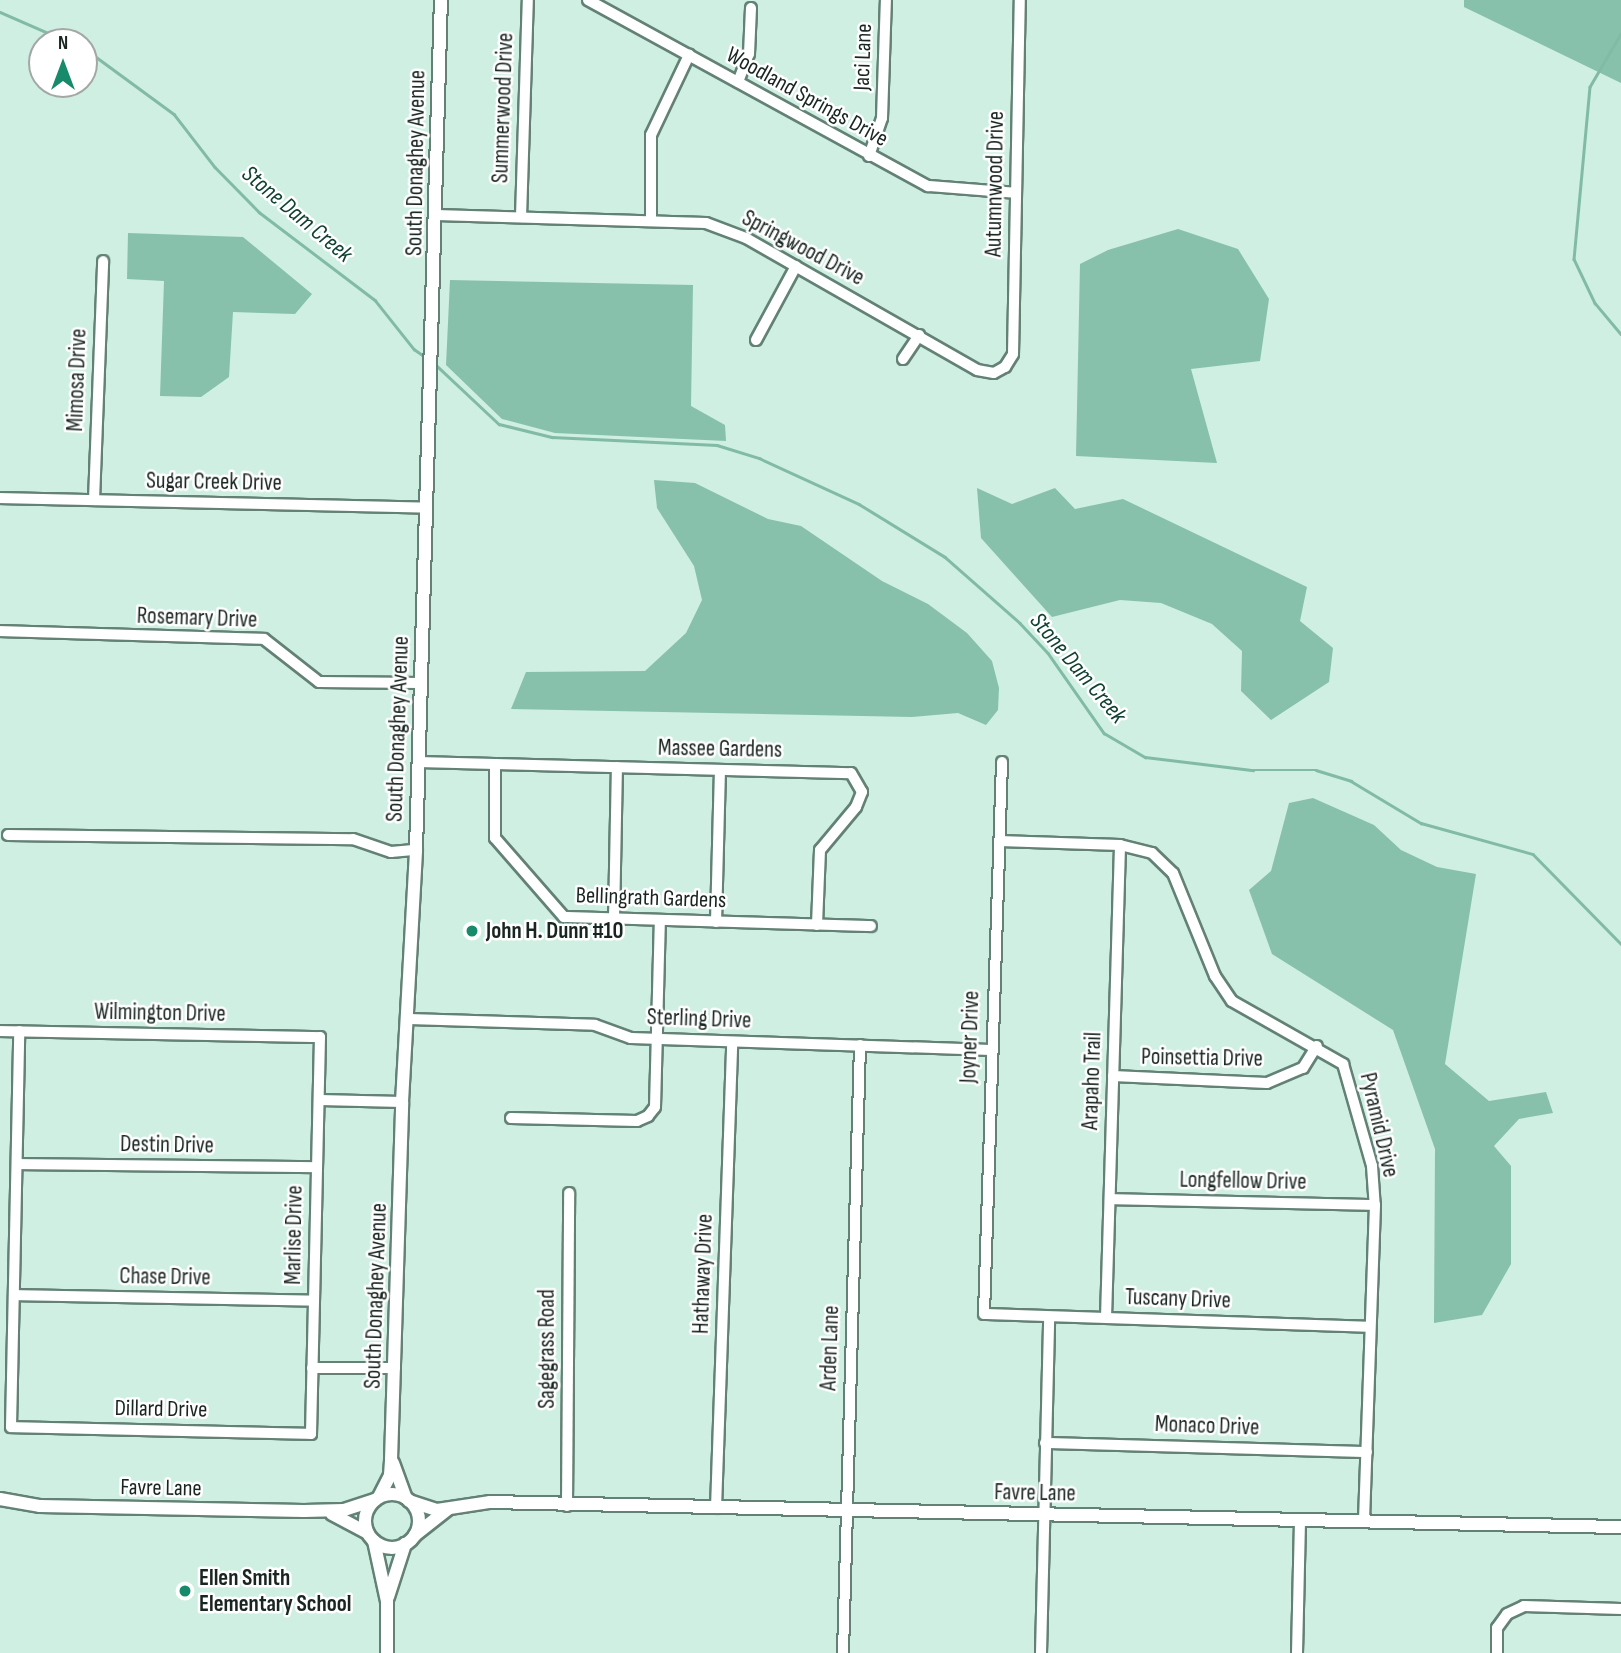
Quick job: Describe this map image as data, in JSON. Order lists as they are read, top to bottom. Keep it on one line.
{"streets":{"street":["Jaci Lane","Woodland Springs Drive","Summerwood Drive","South Donaghey Avenue","Autumnwood Drive","Springwood Drive","Mimosa Drive","Sugar Creek Drive","Rosemary Drive","Massee Gardens","Bellingrath Gardens","Wilmington Drive","Sterling Drive","Joyner Drive","Poinsettia Drive","Arapaho Trail","Pyramid Drive","Destin Drive","Longfellow Drive","Marlise Drive","Hathaway Drive","Chase Drive","Tuscany Drive","Arden Lane","Sagegrass Road","Dillard Drive","Monaco Drive","Favre Lane"]},"crossings":[["Jaci Lane","Woodland Springs Drive"],["Woodland Springs Drive","Autumnwood Drive"],["Summerwood Drive","Springwood Drive"],["South Donaghey Avenue","Springwood Drive"],["South Donaghey Avenue","Sugar Creek Drive"],["South Donaghey Avenue","Rosemary Drive"],["South Donaghey Avenue","Massee Gardens"],["South Donaghey Avenue","Sterling Drive"],["South Donaghey Avenue","Favre Lane"],["Autumnwood Drive","Springwood Drive"],["Mimosa Drive","Sugar Creek Drive"],["Massee Gardens","Bellingrath Gardens"],["Wilmington Drive","Marlise Drive"],["Sterling Drive","Joyner Drive"],["Sterling Drive","Hathaway Drive"],["Sterling Drive","Arden Lane"],["Joyner Drive","Pyramid Drive"],["Joyner Drive","Tuscany Drive"],["Poinsettia Drive","Arapaho Trail"],["Poinsettia Drive","Pyramid Drive"],["Arapaho Trail","Pyramid Drive"],["Arapaho Trail","Longfellow Drive"],["Arapaho Trail","Tuscany Drive"],["Pyramid Drive","Longfellow Drive"],["Pyramid Drive","Tuscany Drive"],["Pyramid Drive","Monaco Drive"],["Pyramid Drive","Favre Lane"],["Destin Drive","Marlise Drive"],["Marlise Drive","Chase Drive"],["Marlise Drive","Dillard Drive"],["Hathaway Drive","Favre Lane"],["Chase Drive","Dillard Drive"],["Arden Lane","Favre Lane"],["Sagegrass Road","Favre Lane"]],"water":["Stone Dam Creek"],"places":["John H. Dunn #10","Ellen Smith Elementary School"],"north":"top"}
